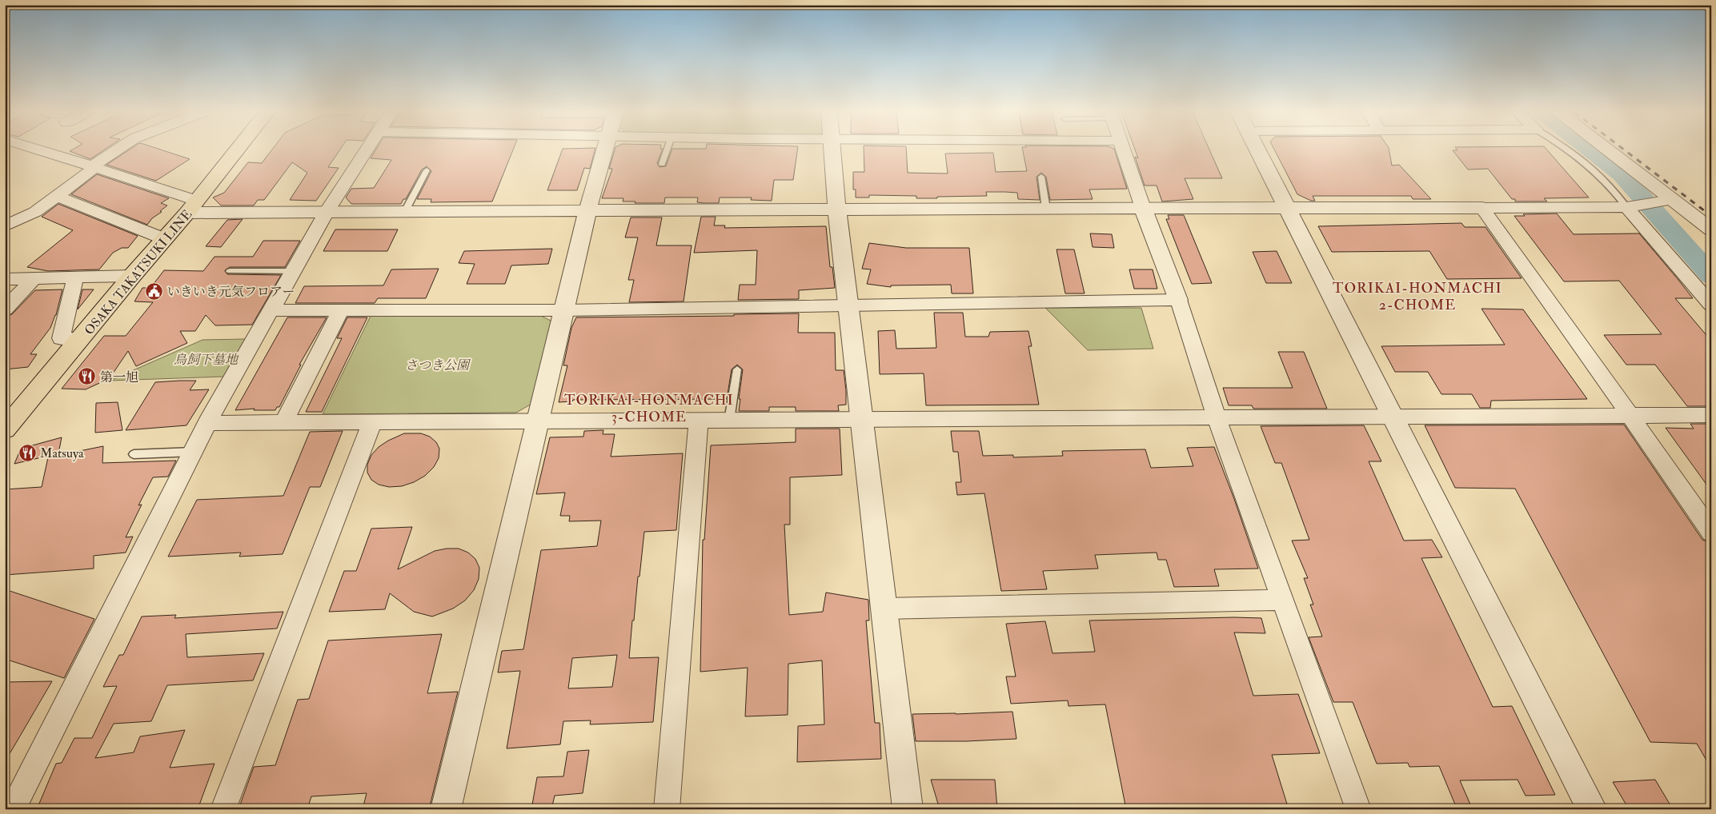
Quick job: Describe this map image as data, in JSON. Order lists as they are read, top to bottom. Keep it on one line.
{"streets":{"main road":["OSAKA TAKATSUKI LINE"]},"districts":["TORIKAI-HONMACHI 2-CHOME","TORIKAI-HONMACHI 3-CHOME"],"parks":["鳥飼下墓地","さつき公園"],"places":{"public building":["いきいき元気フロアー"],"restaurant":["第一旭","Matsuya"]}}
